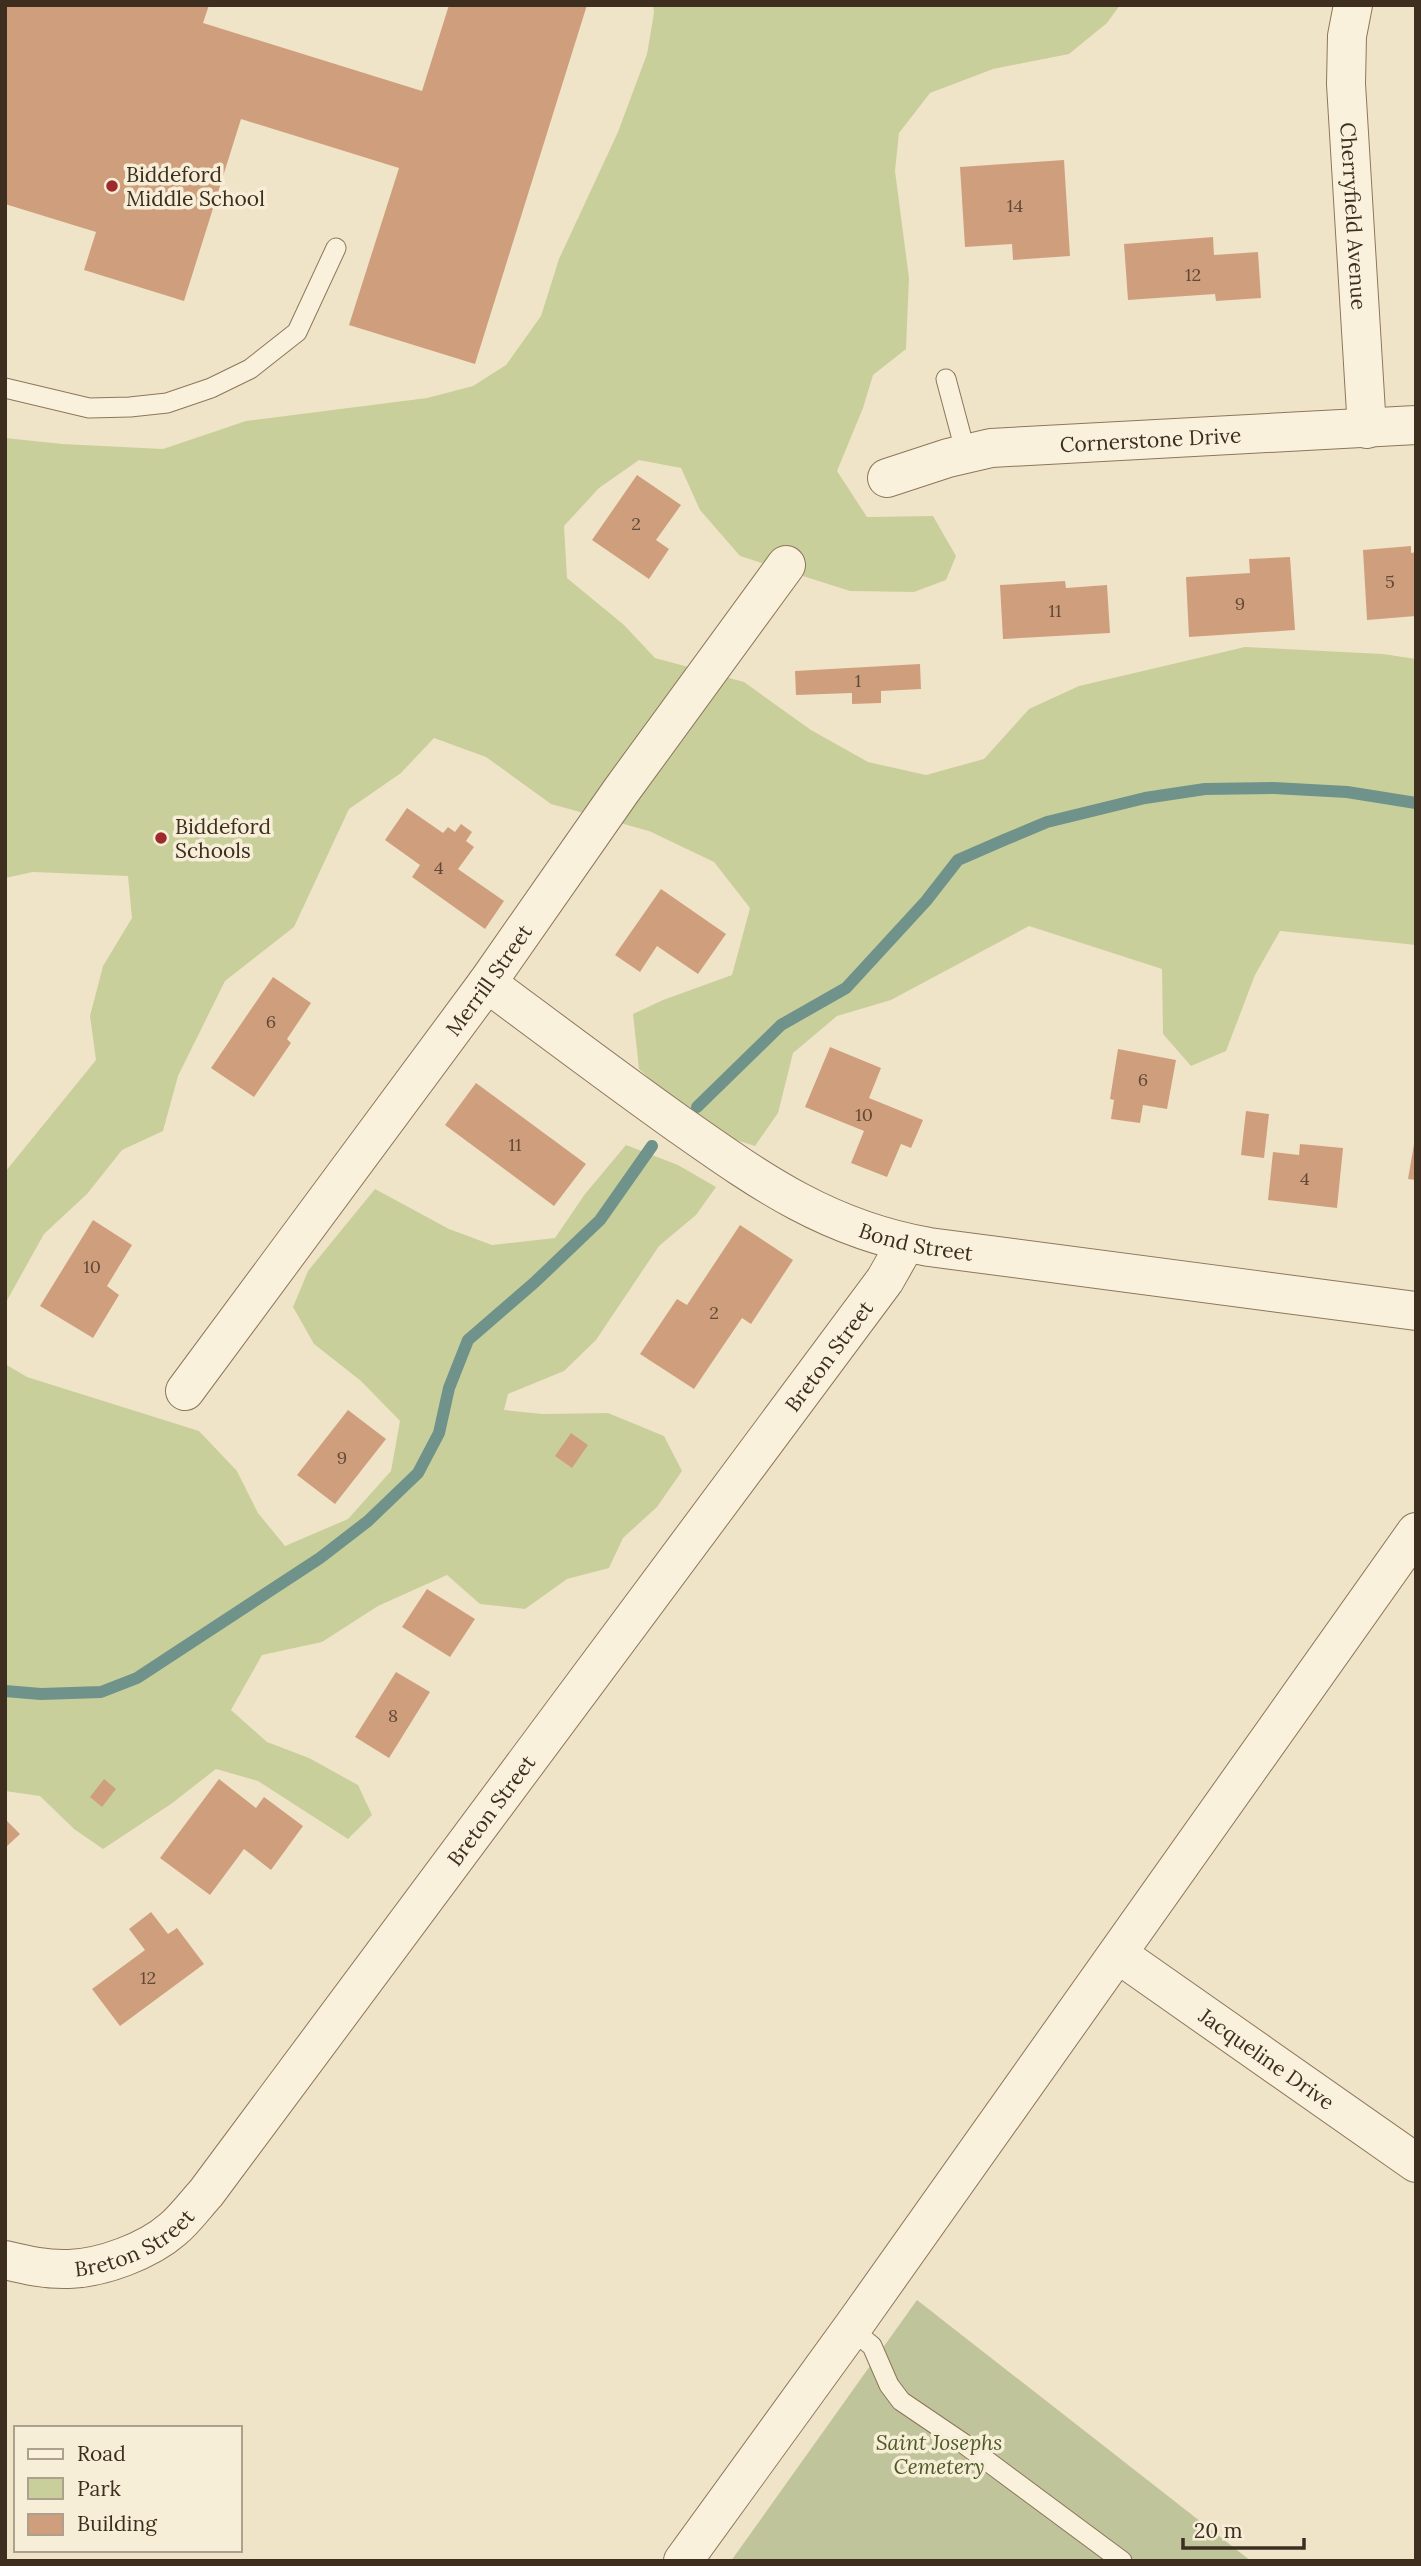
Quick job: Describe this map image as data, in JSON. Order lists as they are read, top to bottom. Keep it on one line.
{"streets":{"street":["Cherryfield Avenue","Cornerstone Drive","Merrill Street","Bond Street","Breton Street","Jacqueline Drive"]},"crossings":[["Cherryfield Avenue","Cornerstone Drive"],["Merrill Street","Bond Street"],["Bond Street","Breton Street"]],"parks":["Saint Josephs Cemetery"],"places":["Biddeford Middle School","Biddeford Schools"],"house_numbers":["14","12","2","5","9","11","1","4","6","6","10","11","4","10","2","9","8","12"],"legend":["Road","Park","Building"],"scale_bar":"20 m"}
